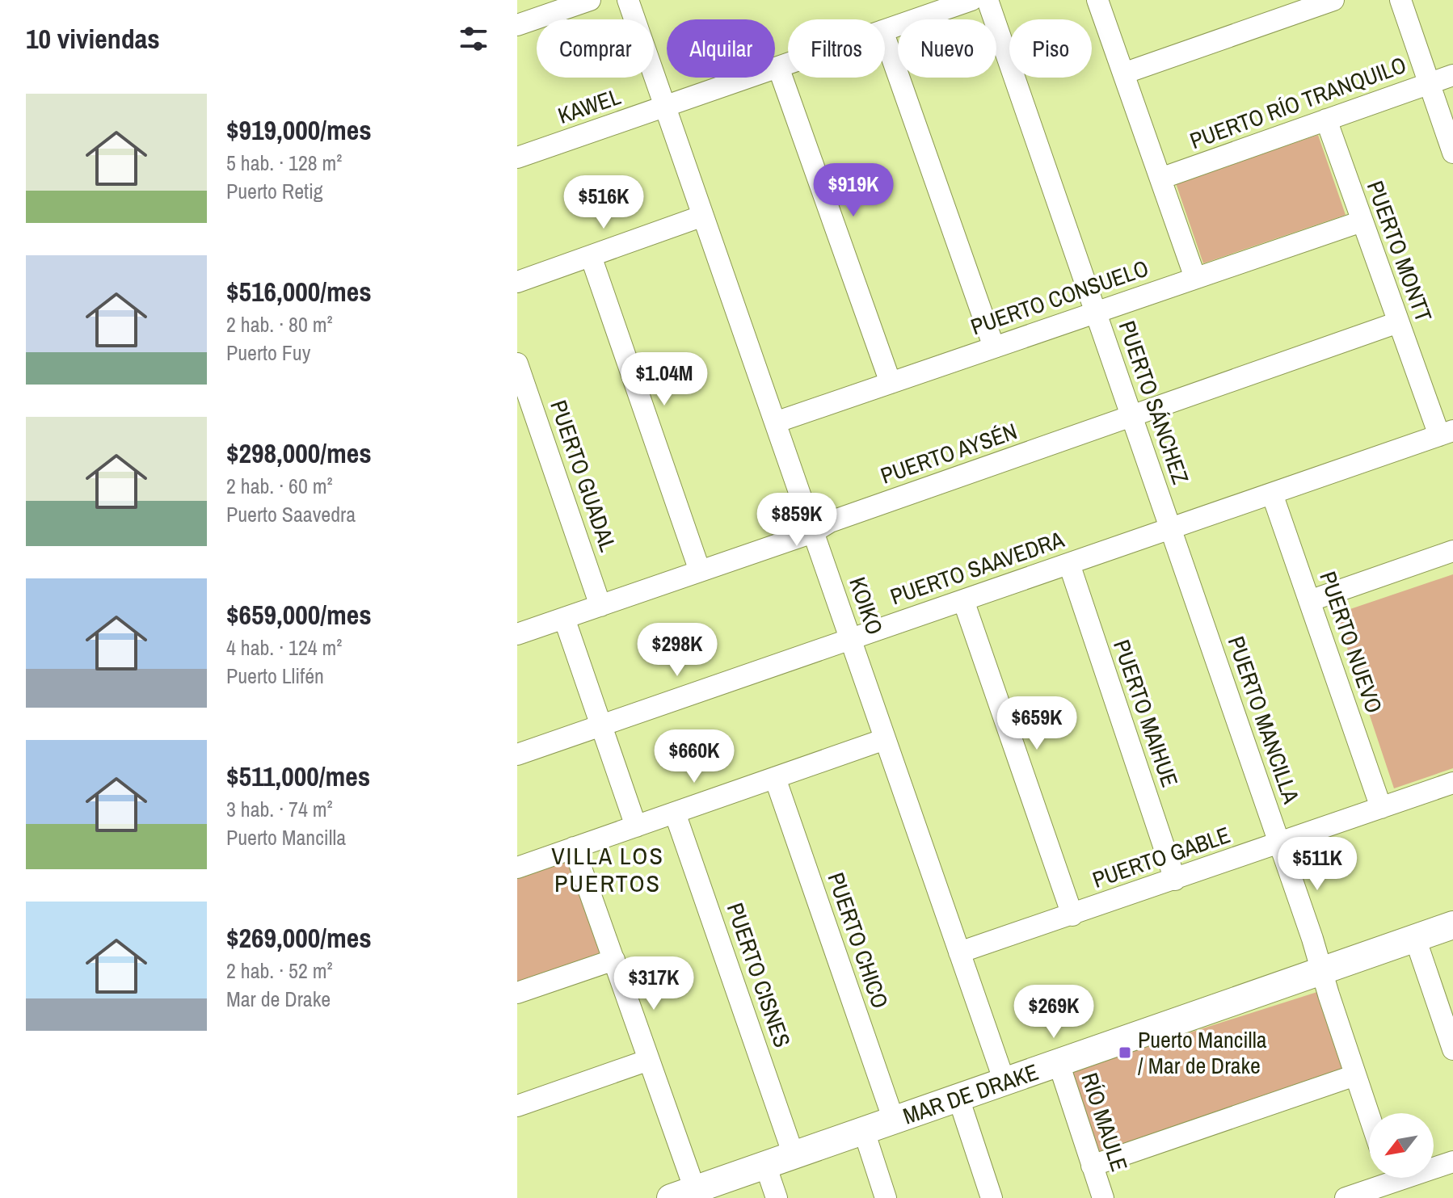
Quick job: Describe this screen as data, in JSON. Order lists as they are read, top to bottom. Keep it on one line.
{"streets":{"street":["PUERTO RÍO TRANQUILO","KAWEL","PUERTO MONTT","PUERTO CONSUELO","PUERTO SÁNCHEZ","PUERTO AYSÉN","PUERTO GUADAL","PUERTO SAAVEDRA","KOIKO","PUERTO NUEVO","PUERTO MAIHUE","PUERTO MANCILLA","PUERTO GABLE","PUERTO CHICO","PUERTO CISNES","MAR DE DRAKE","RÍO MAULE"]},"crossings":[["PUERTO RÍO TRANQUILO","PUERTO MONTT"],["KAWEL","KOIKO"],["PUERTO MONTT","PUERTO CONSUELO"],["PUERTO MONTT","PUERTO AYSÉN"],["PUERTO MONTT","PUERTO SAAVEDRA"],["PUERTO CONSUELO","PUERTO SÁNCHEZ"],["PUERTO CONSUELO","KOIKO"],["PUERTO SÁNCHEZ","PUERTO AYSÉN"],["PUERTO SÁNCHEZ","PUERTO SAAVEDRA"],["PUERTO SÁNCHEZ","PUERTO MANCILLA"],["PUERTO AYSÉN","PUERTO GUADAL"],["PUERTO AYSÉN","KOIKO"],["PUERTO SAAVEDRA","KOIKO"],["PUERTO SAAVEDRA","PUERTO NUEVO"],["PUERTO SAAVEDRA","PUERTO MAIHUE"],["PUERTO SAAVEDRA","PUERTO MANCILLA"],["KOIKO","PUERTO GABLE"],["KOIKO","MAR DE DRAKE"],["PUERTO NUEVO","PUERTO GABLE"],["PUERTO MAIHUE","PUERTO GABLE"],["PUERTO MANCILLA","PUERTO GABLE"],["PUERTO MANCILLA","MAR DE DRAKE"],["PUERTO CHICO","MAR DE DRAKE"],["PUERTO CISNES","MAR DE DRAKE"],["MAR DE DRAKE","RÍO MAULE"]],"districts":["VILLA LOS PUERTOS"],"places":{"transit":["Puerto Mancilla / Mar de Drake"]},"north":"bottom left","page":{"heading":"10 viviendas","chip":["Comprar","Alquilar","Filtros","Nuevo","Piso"],"list":[{"name":"$919,000/mes","note":"5 hab. · 128 m² · Puerto Retig"},{"name":"$516,000/mes","note":"2 hab. · 80 m² · Puerto Fuy"},{"name":"$298,000/mes","note":"2 hab. · 60 m² · Puerto Saavedra"},{"name":"$659,000/mes","note":"4 hab. · 124 m² · Puerto Llifén"},{"name":"$511,000/mes","note":"3 hab. · 74 m² · Puerto Mancilla"},{"name":"$269,000/mes","note":"2 hab. · 52 m² · Mar de Drake"}],"price":["$919K","$516K","$1.04M","$859K","$298K","$659K","$660K","$511K","$317K","$269K"]}}
